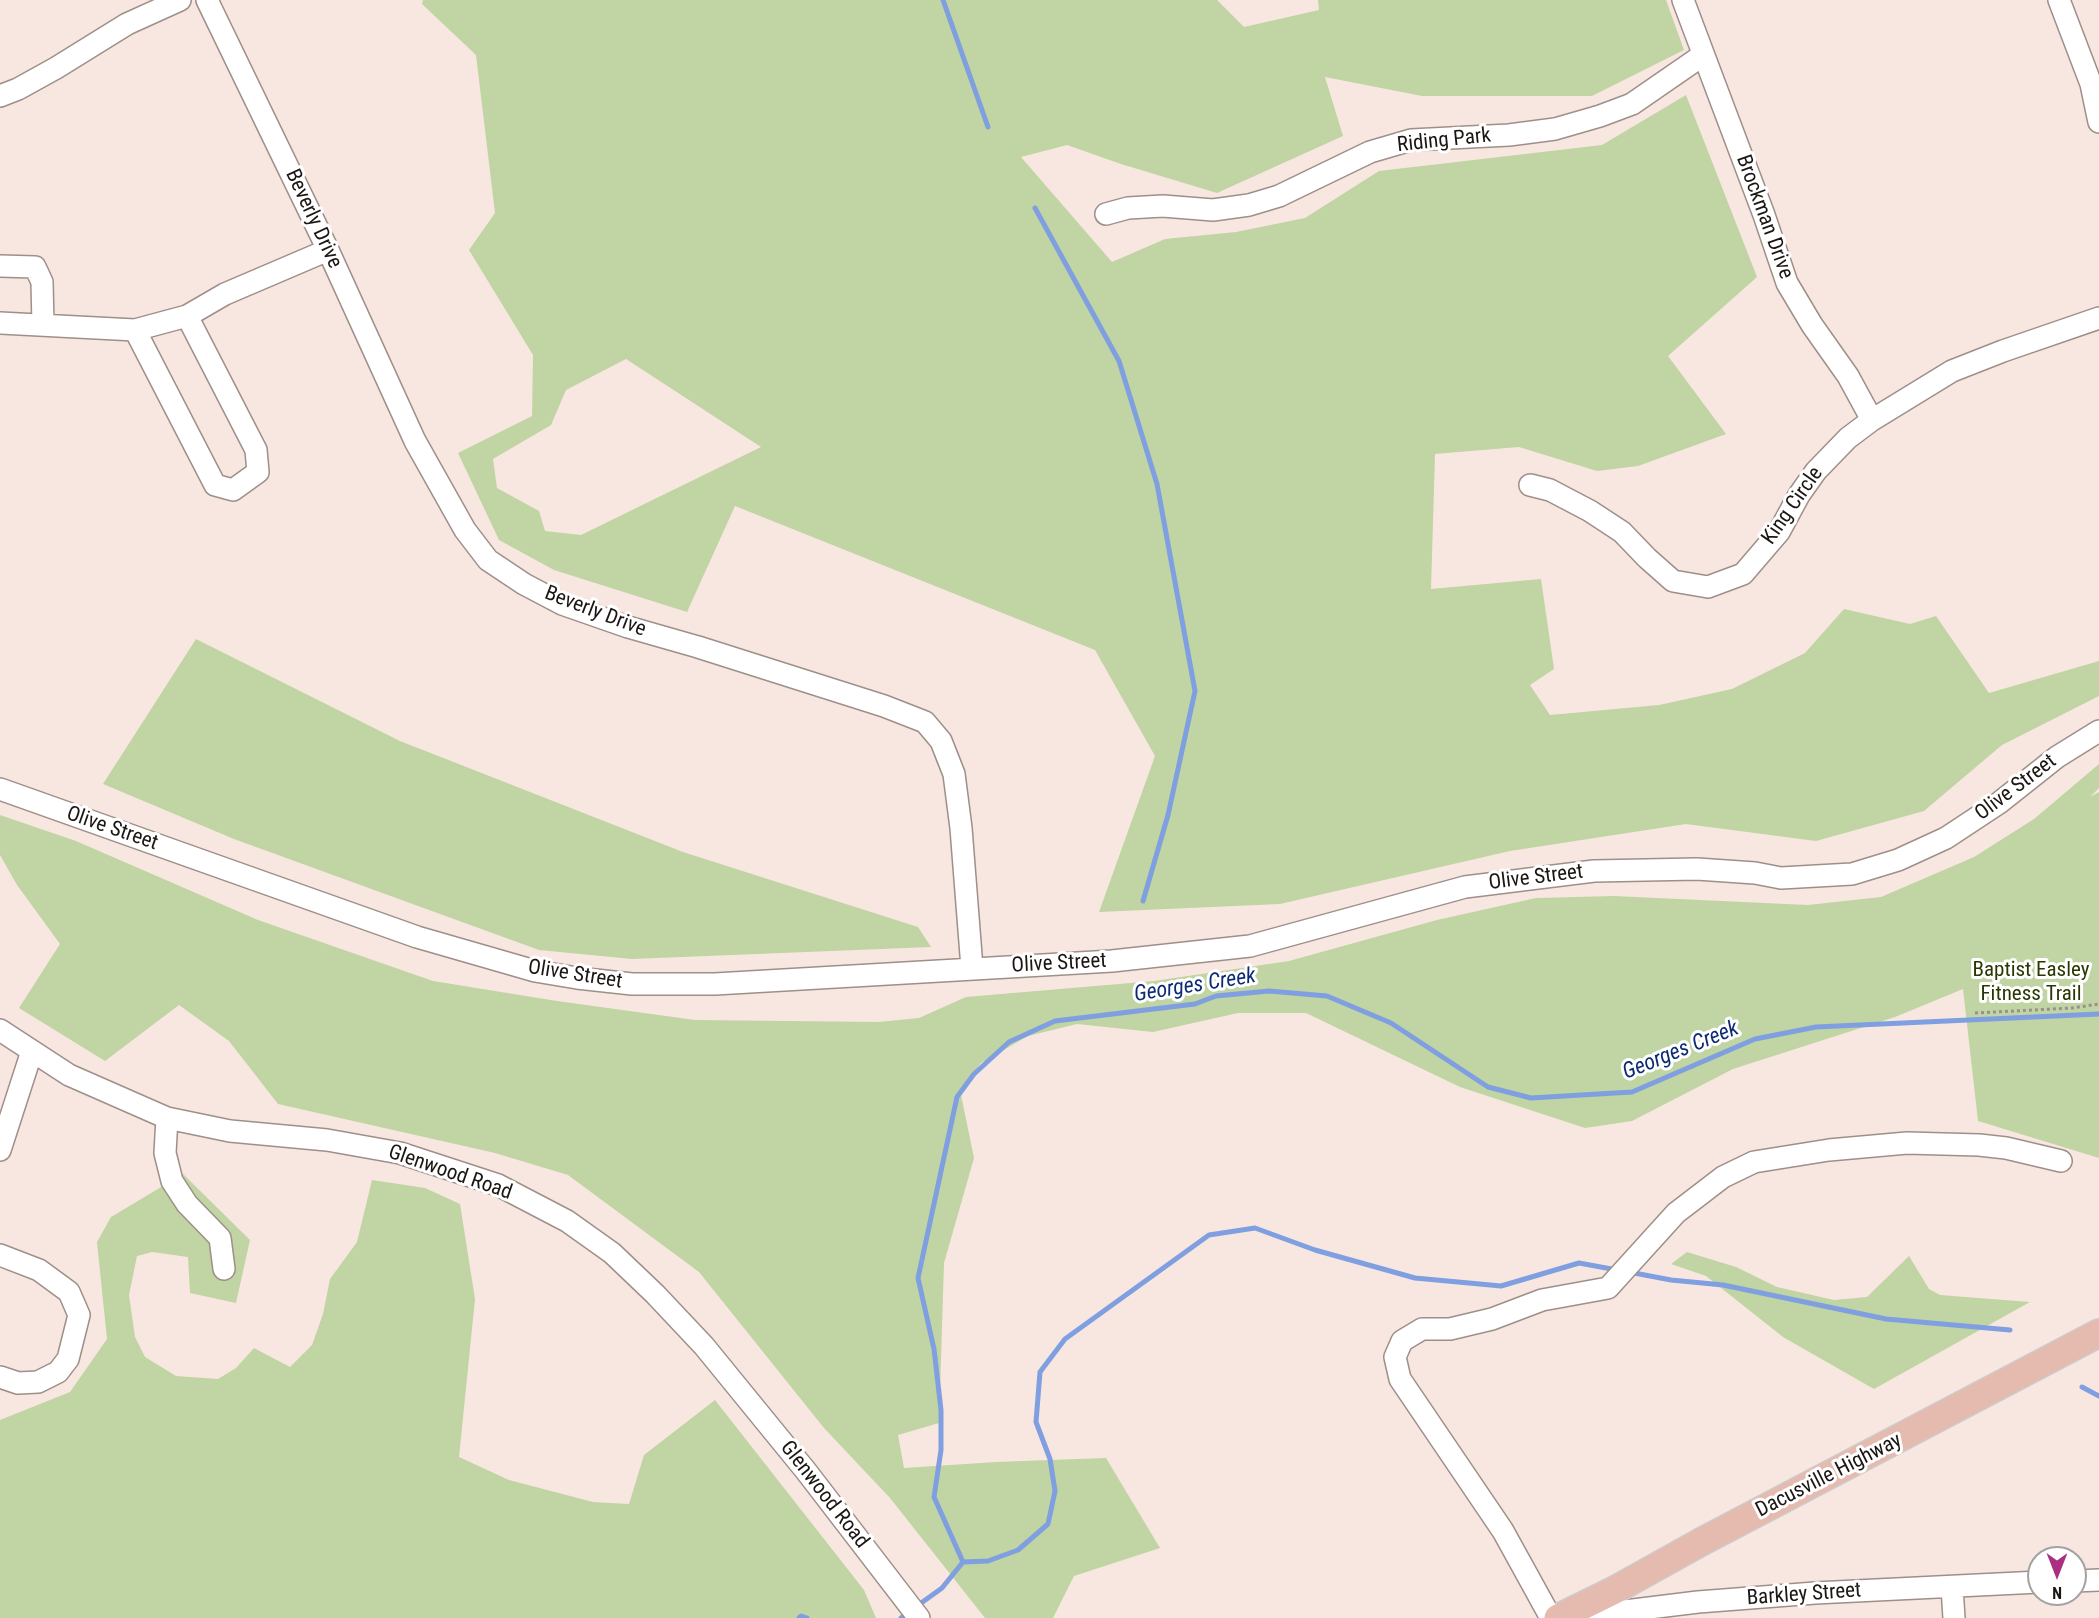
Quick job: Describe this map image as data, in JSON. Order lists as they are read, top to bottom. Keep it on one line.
{"streets":{"main road":["Dacusville Highway"],"street":["Riding Park","Brockman Drive","Beverly Drive","King Circle","Olive Street","Glenwood Road","Barkley Street"]},"crossings":[["Riding Park","Brockman Drive"],["Brockman Drive","King Circle"],["Beverly Drive","Olive Street"],["Dacusville Highway","Barkley Street"]],"water":["Georges Creek"],"parks":["Baptist Easley Fitness Trail"],"north":"bottom"}
